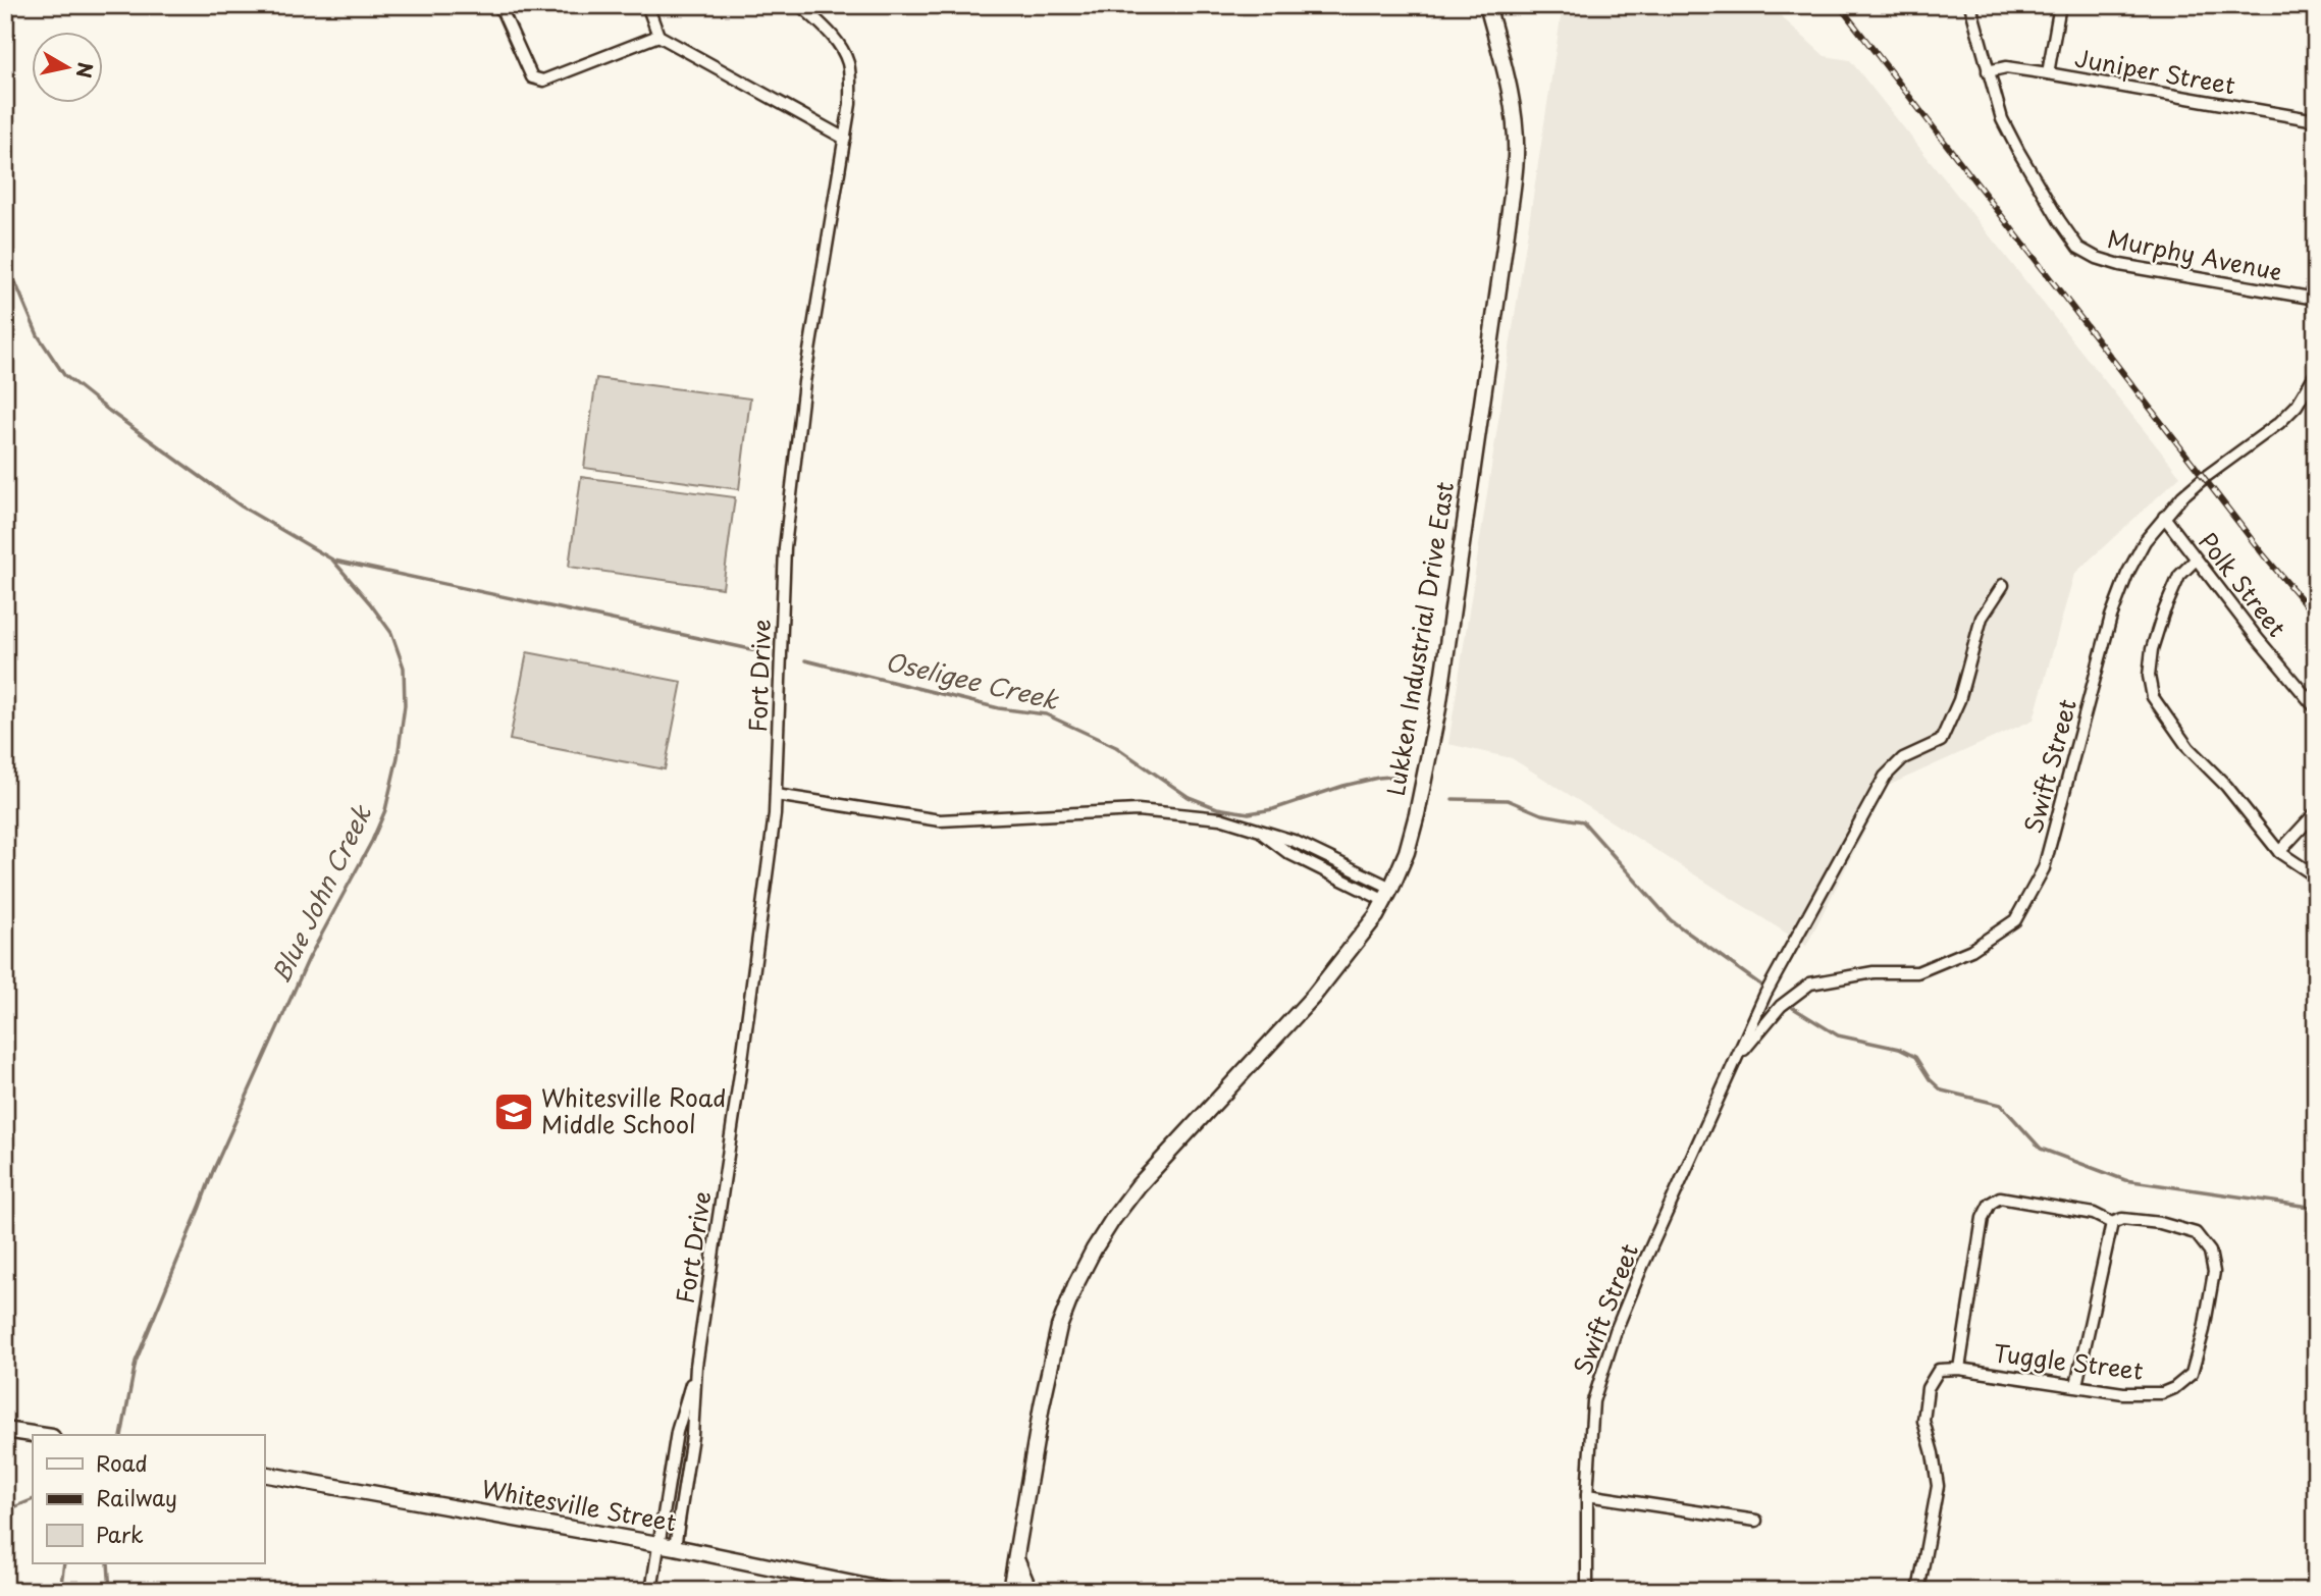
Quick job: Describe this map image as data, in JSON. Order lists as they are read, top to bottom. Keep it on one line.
{"streets":{"main road":["Lukken Industrial Drive East","Whitesville Street"],"street":["Juniper Street","Murphy Avenue","Polk Street","Fort Drive","Swift Street","Tuggle Street"]},"crossings":[["Juniper Street","Murphy Avenue"],["Polk Street","Swift Street"],["Fort Drive","Whitesville Street"]],"water":["Oseligee Creek","Blue John Creek"],"places":{"school or university":["Whitesville Road Middle School"]},"legend":["Road","Railway","Park"],"north":"right"}
